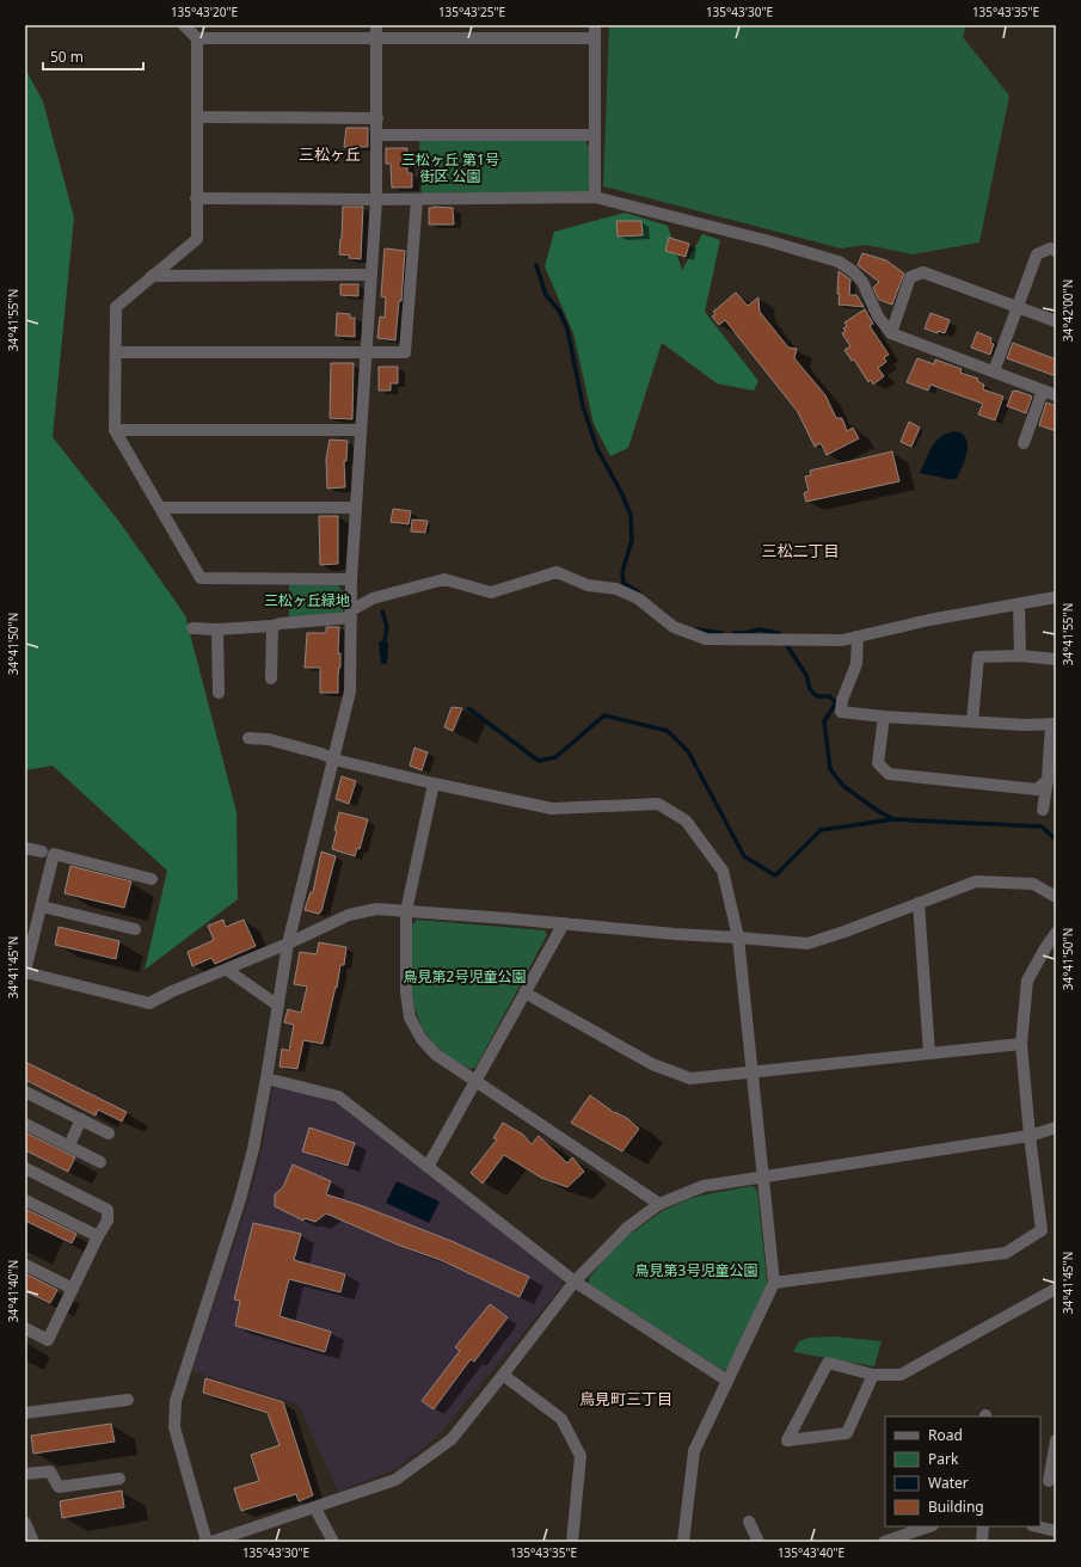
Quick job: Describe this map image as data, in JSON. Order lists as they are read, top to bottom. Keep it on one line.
{"districts":["三松ヶ丘","三松二丁目","鳥見町三丁目"],"parks":["三松ヶ丘 第1号 街区 公園","三松ヶ丘緑地","鳥見第2号児童公園","鳥見第3号児童公園"],"legend":["Road","Park","Water","Building"],"scale_bar":"50 m","coordinates":["135°43'20\"E","135°43'25\"E","135°43'30\"E","135°43'35\"E","34°42'00\"N","34°41'55\"N","34°41'50\"N","34°41'45\"N","34°41'40\"N","135°43'40\"E"]}
